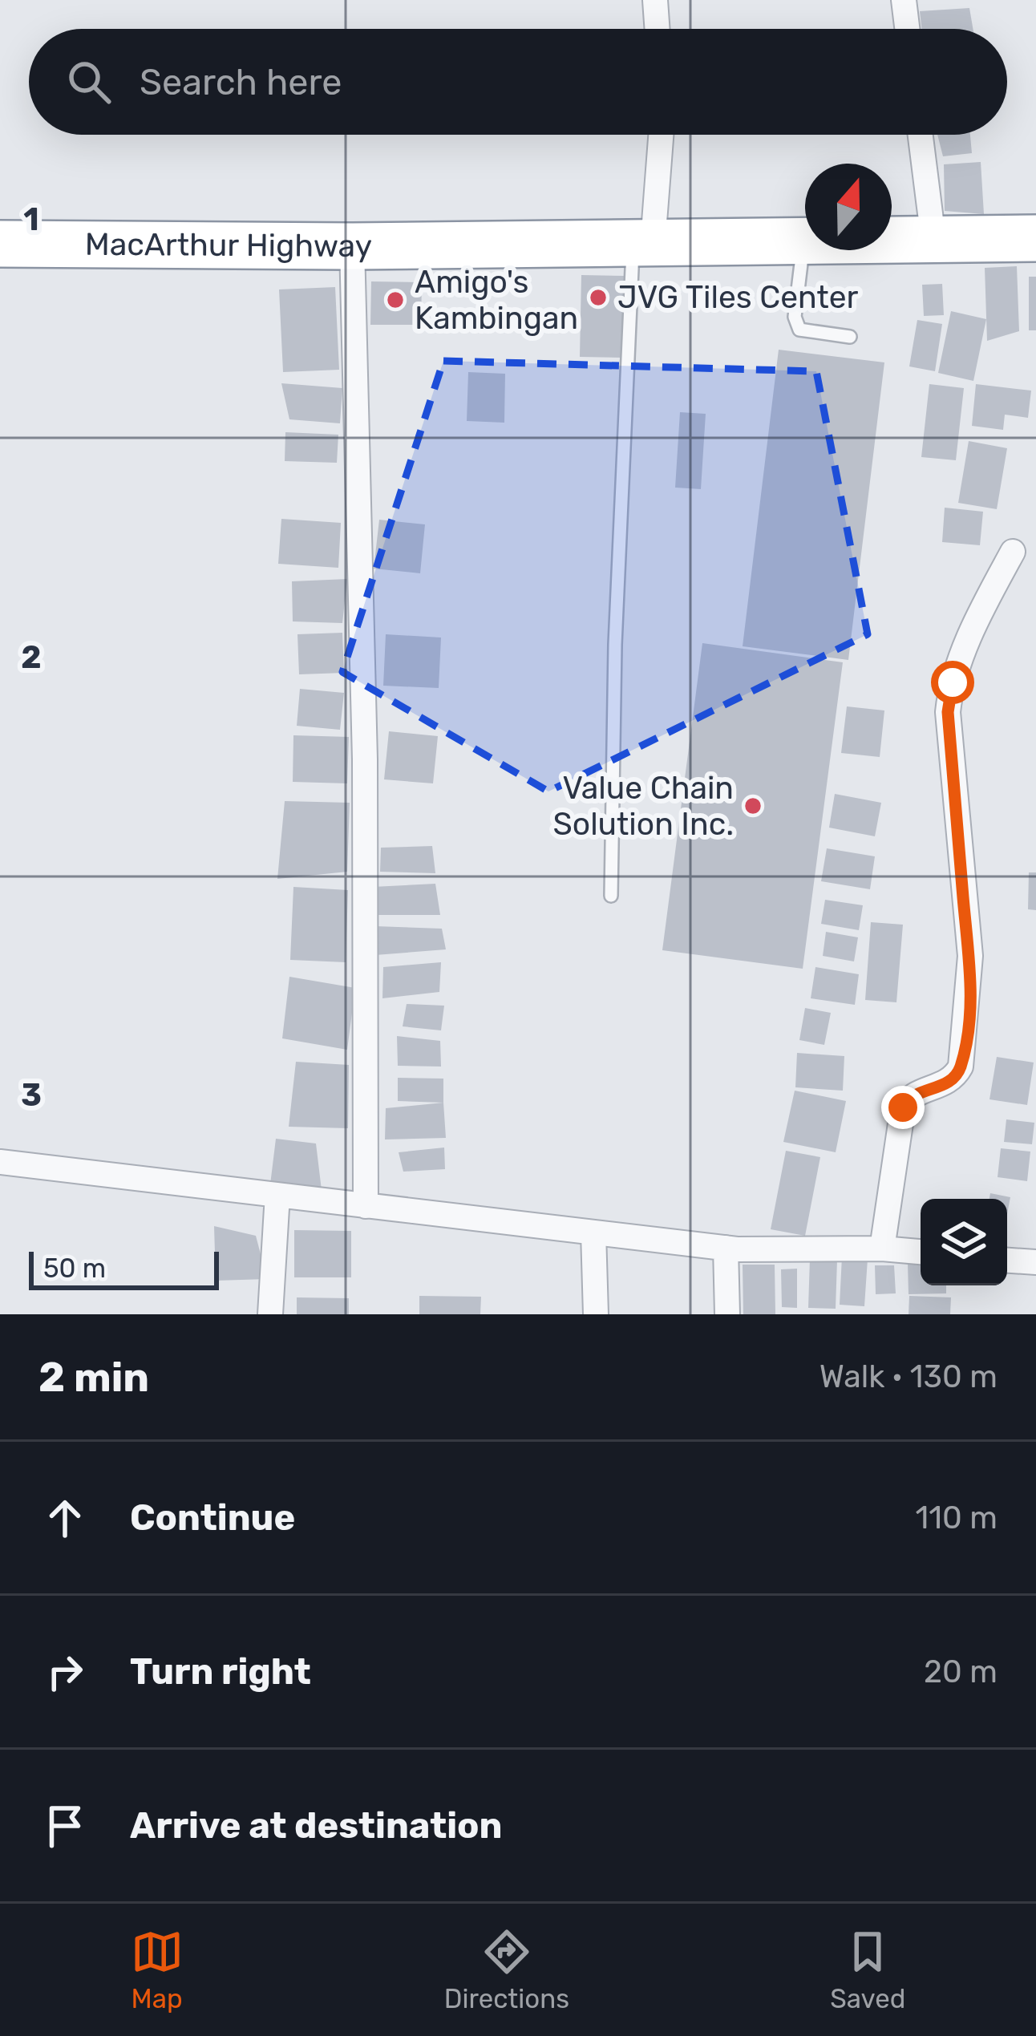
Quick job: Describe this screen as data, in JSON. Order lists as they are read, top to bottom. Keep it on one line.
{"streets":{"highway":["MacArthur Highway"]},"places":["JVG Tiles Center","Amigo's Kambingan","Value Chain Solution Inc."],"scale_bar":"50 m","north":"top","page":{"search":"Search here","scale":"50 m","heading":["2 min","Walk · 130 m"],"list":[["Continue","110 m"],["Turn right","20 m"],"Arrive at destination"],"nav":["Map","Directions","Saved"]},"grid":{"rows":["1","2","3"]}}
